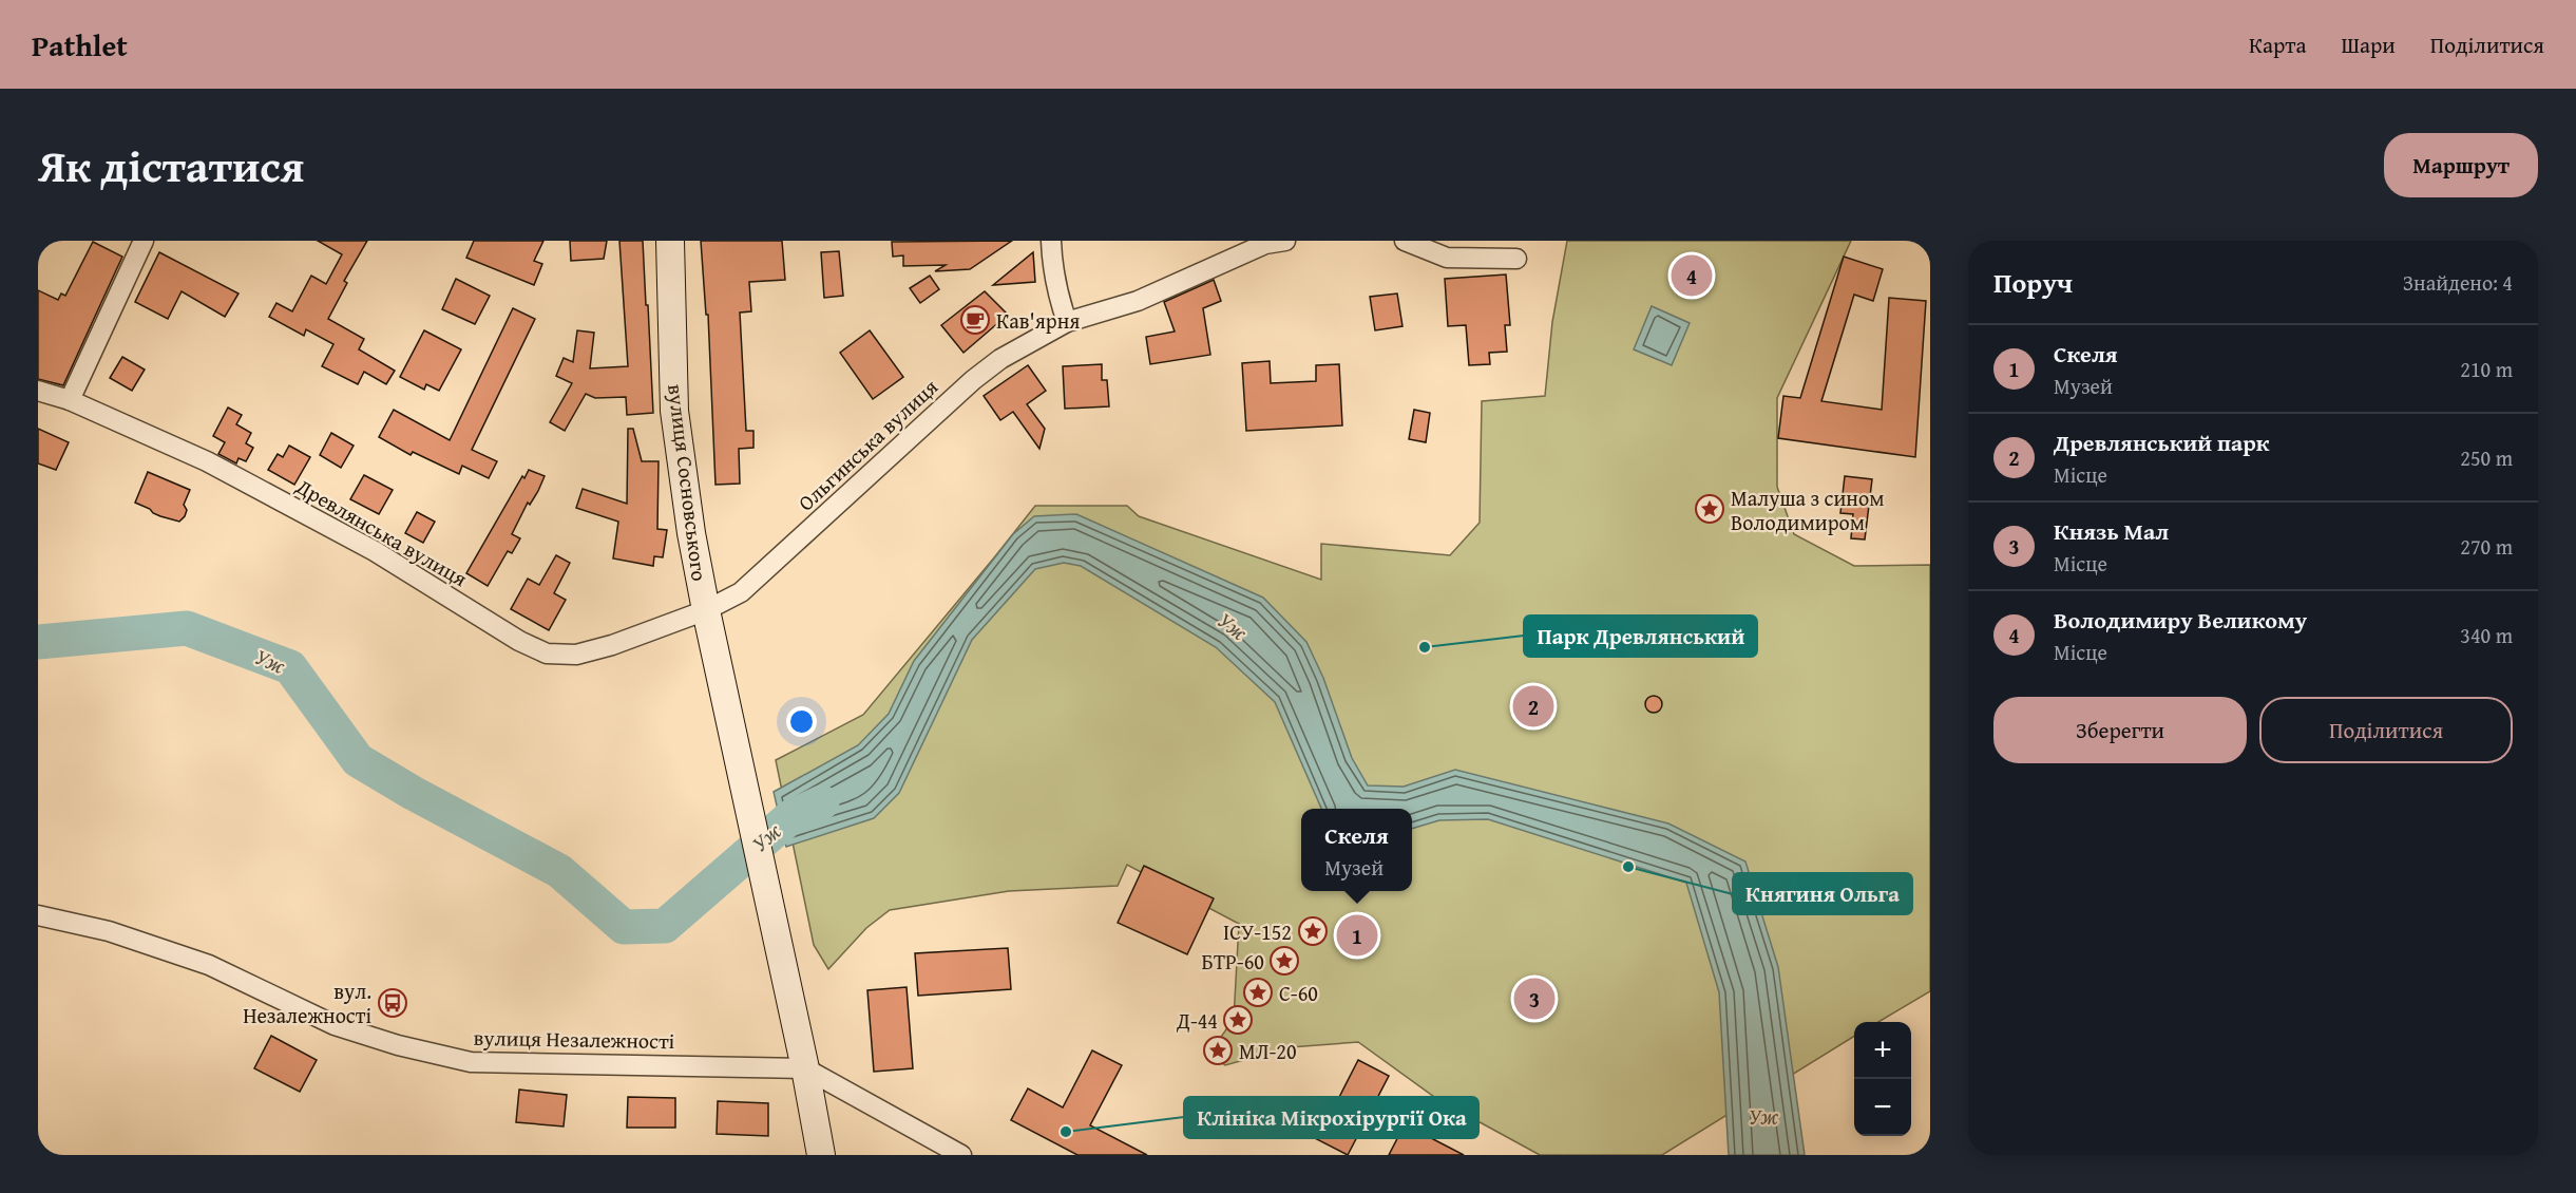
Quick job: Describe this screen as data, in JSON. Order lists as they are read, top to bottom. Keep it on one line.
{"streets":{"street":["Ольгинська вулиця","вулиця Сосновського","Древлянська вулиця","вулиця Незалежності"]},"crossings":[["Ольгинська вулиця","вулиця Сосновського"],["Ольгинська вулиця","Древлянська вулиця"],["вулиця Сосновського","Древлянська вулиця"],["вулиця Сосновського","вулиця Незалежності"]],"water":["Уж"],"places":{"cafe":["Кав'ярня"],"place":["Малуша з сином Володимиром","ІСУ-152","БТР-60","С-60","Д-44","МЛ-20"],"other":["Парк Древлянський","Княгиня Ольга","Клініка Мікрохірургії Ока"],"bus stop":["вул. Незалежності"]},"page":{"header":"Pathlet","nav":["Карта","Шари","Поділитися"],"title":"Як дістатися","buttons":["Маршрут",["Зберегти","Поділитися"]],"heading":["Поруч","Знайдено: 4"],"pins":["4","2","1","3"],"list":[{"mark":"1","name":"Скеля","note":"Музей","value":"210 m"},{"mark":"2","name":"Древлянський парк","note":"Місце","value":"250 m"},{"mark":"3","name":"Князь Мал","note":"Місце","value":"270 m"},{"mark":"4","name":"Володимиру Великому","note":"Місце","value":"340 m"}],"popup":["Скеля","Музей"],"map_buttons":["+","−"]}}
